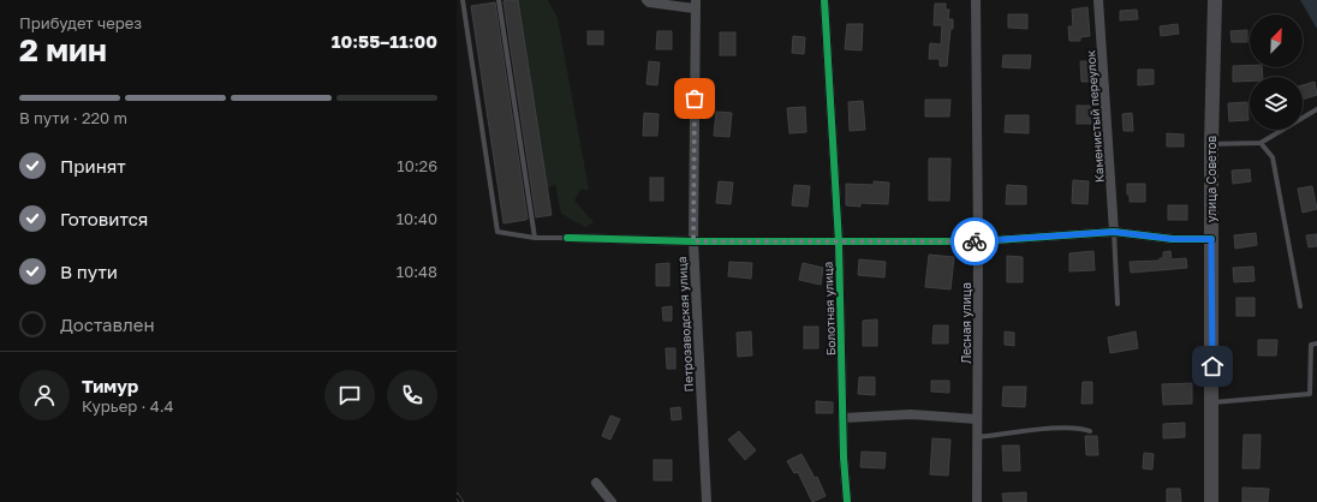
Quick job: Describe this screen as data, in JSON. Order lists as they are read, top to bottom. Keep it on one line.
{"streets":{"main road":["улица Советов"],"street":["Каменистый переулок","Болотная улица","Лесная улица","Петрозаводская улица"]},"north":"top right","page":{"heading":["2 мин","Прибудет через","10:55–11:00"],"panel":["Тимур","Курьер · 4.4"],"bar":"В пути · 220 m","list":[["Принят","10:26"],["Готовится","10:40"],["В пути","10:48"],"Доставлен"]}}
